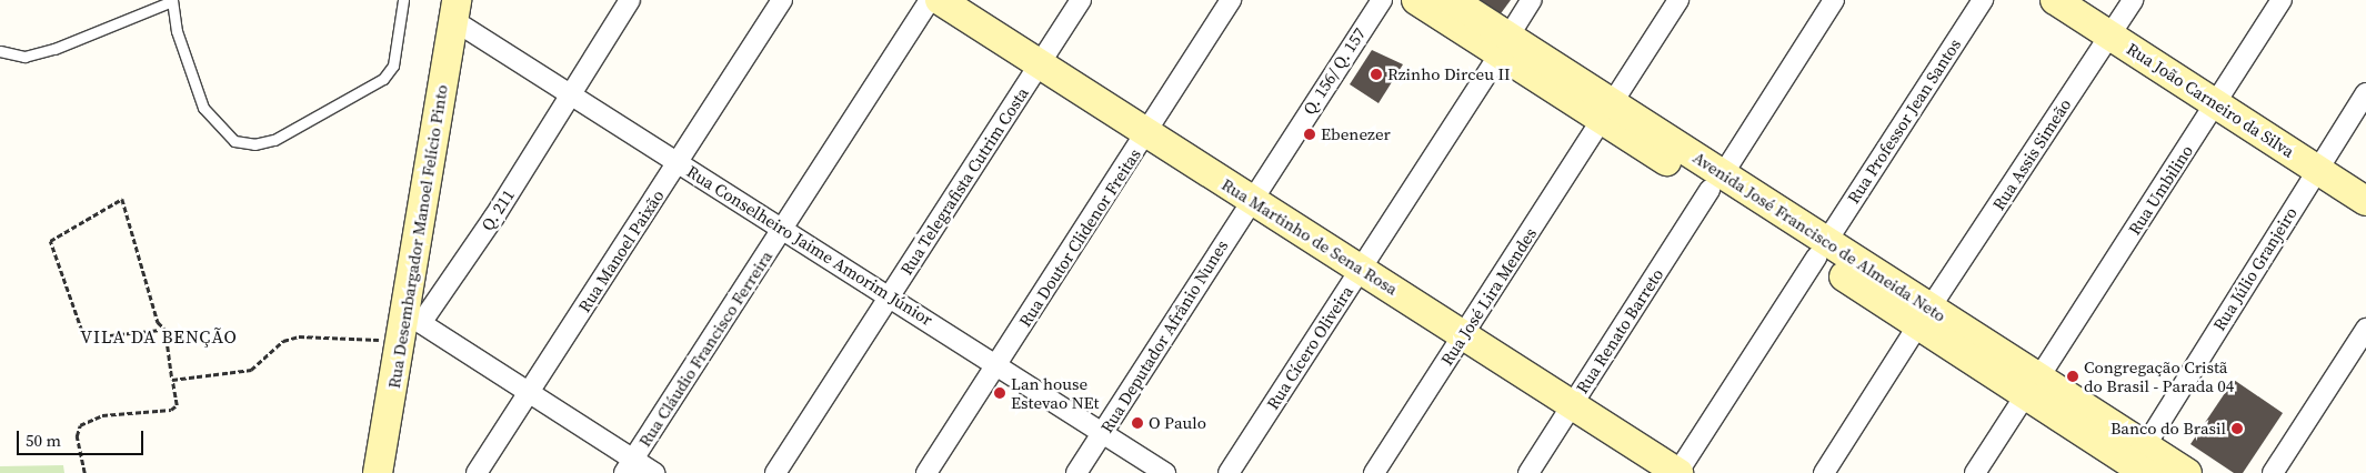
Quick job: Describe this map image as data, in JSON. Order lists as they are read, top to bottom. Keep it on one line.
{"streets":{"street":["Q. 156/ Q. 157","Rua João Carneiro da Silva","Rua Professor Jean Santos","Rua Assis Simeão","Rua Telegrafista Cutrim Costa","Rua Umbilino","Q. 211","Rua Desembargador Manoel Felício Pinto","Rua Martinho de Sena Rosa","Avenida José Francisco de Almeida Neto","Rua Doutor Clidenor Freitas","Rua Conselheiro Jaime Amorim Júnior","Rua Manoel Paixão","Rua Júlio Granjeiro","Rua José Lira Mendes","Rua Renato Barreto","Rua Deputador Afrânio Nunes","Rua Cícero Oliveira","Rua Cláudio Francisco Ferreira"]},"crossings":[["Q. 156/ Q. 157","Rua Martinho de Sena Rosa"],["Q. 156/ Q. 157","Rua Deputador Afrânio Nunes"],["Rua João Carneiro da Silva","Rua Assis Simeão"],["Rua João Carneiro da Silva","Rua Umbilino"],["Rua João Carneiro da Silva","Rua Júlio Granjeiro"],["Rua Professor Jean Santos","Rua Martinho de Sena Rosa"],["Rua Professor Jean Santos","Avenida José Francisco de Almeida Neto"],["Rua Assis Simeão","Avenida José Francisco de Almeida Neto"],["Rua Telegrafista Cutrim Costa","Rua Martinho de Sena Rosa"],["Rua Telegrafista Cutrim Costa","Rua Conselheiro Jaime Amorim Júnior"],["Rua Umbilino","Avenida José Francisco de Almeida Neto"],["Q. 211","Rua Desembargador Manoel Felício Pinto"],["Q. 211","Rua Conselheiro Jaime Amorim Júnior"],["Rua Desembargador Manoel Felício Pinto","Rua Conselheiro Jaime Amorim Júnior"],["Rua Martinho de Sena Rosa","Rua Doutor Clidenor Freitas"],["Rua Martinho de Sena Rosa","Rua José Lira Mendes"],["Rua Martinho de Sena Rosa","Rua Renato Barreto"],["Rua Martinho de Sena Rosa","Rua Deputador Afrânio Nunes"],["Rua Martinho de Sena Rosa","Rua Cícero Oliveira"],["Avenida José Francisco de Almeida Neto","Rua Júlio Granjeiro"],["Avenida José Francisco de Almeida Neto","Rua José Lira Mendes"],["Avenida José Francisco de Almeida Neto","Rua Renato Barreto"],["Avenida José Francisco de Almeida Neto","Rua Cícero Oliveira"],["Rua Doutor Clidenor Freitas","Rua Conselheiro Jaime Amorim Júnior"],["Rua Conselheiro Jaime Amorim Júnior","Rua Manoel Paixão"],["Rua Conselheiro Jaime Amorim Júnior","Rua Deputador Afrânio Nunes"],["Rua Conselheiro Jaime Amorim Júnior","Rua Cláudio Francisco Ferreira"]],"districts":["VILA DA BENÇÃO"],"places":["Rzinho Dirceu II","Ebenezer","Congregação Cristã do Brasil - Parada 04","Lan house Estevao NEt","O Paulo","Banco do Brasil"],"scale_bar":"50 m"}
